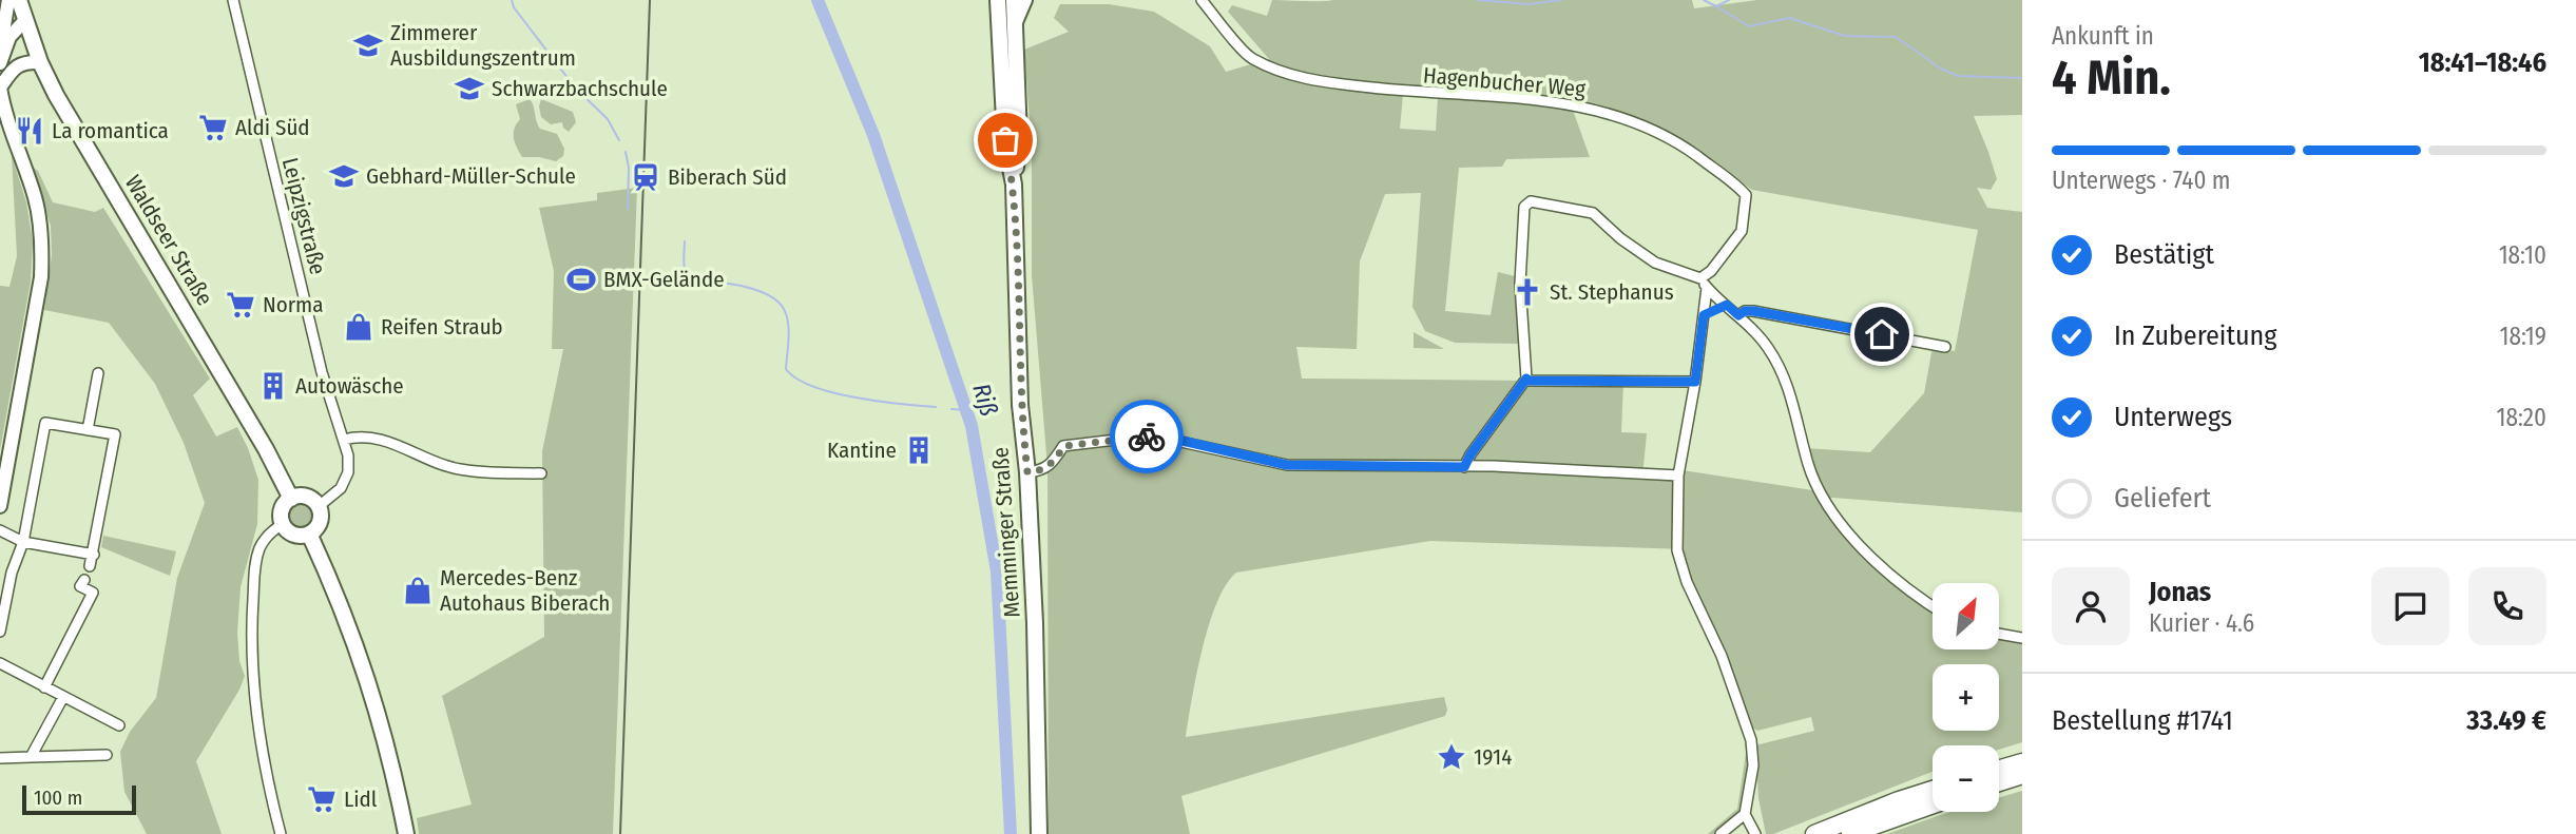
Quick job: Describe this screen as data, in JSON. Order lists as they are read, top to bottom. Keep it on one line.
{"streets":{"main road":["Waldseer Straße","Memminger Straße"],"street":["Hagenbucher Weg","Leipzigstraße"]},"crossings":[["Leipzigstraße","Waldseer Straße"]],"water":["Riß"],"places":{"school or university":["Zimmerer Ausbildungszentrum","Schwarzbachschule","Gebhard-Müller-Schule"],"supermarket":["Aldi Süd","Norma","Lidl"],"restaurant":["La romantica"],"station":["Biberach Süd"],"sports":["BMX-Gelände"],"church":["St. Stephanus"],"shop":["Reifen Straub","Mercedes-Benz Autohaus Biberach"],"building":["Autowäsche","Kantine"],"place":["1914"]},"scale_bar":"100 m","north":"top right","page":{"heading":["4 Min.","Ankunft in","18:41–18:46"],"panel":["Jonas","Kurier · 4.6","Bestellung #1741","33.49 €"],"bar":"Unterwegs · 740 m","list":[["Bestätigt","18:10"],["In Zubereitung","18:19"],["Unterwegs","18:20"],"Geliefert"],"map_buttons":["+","−"],"scale":"100 m"}}
